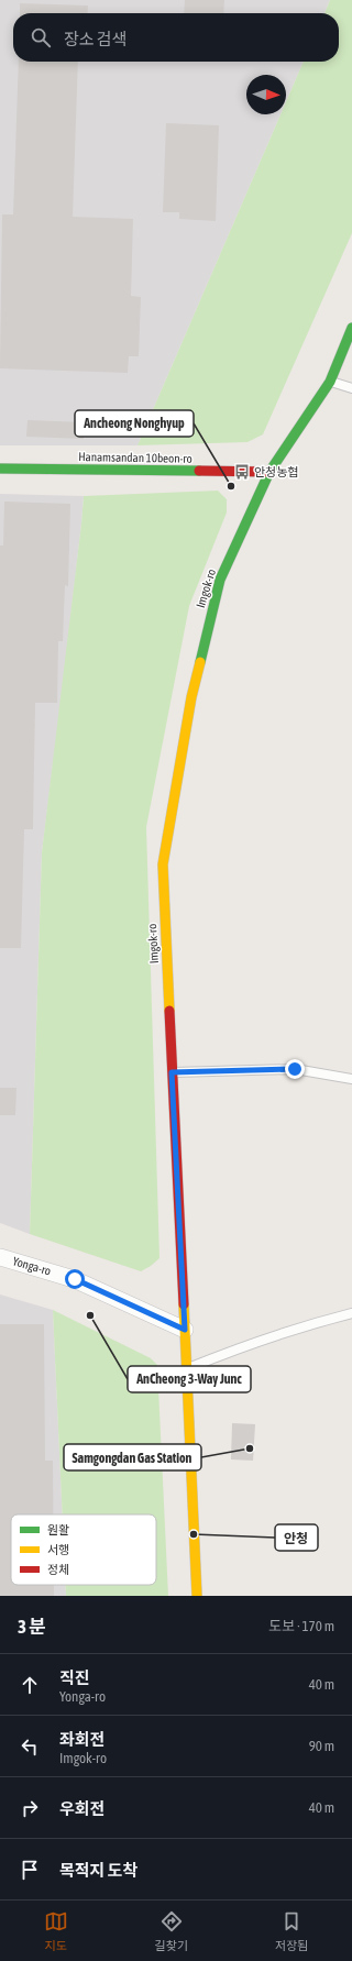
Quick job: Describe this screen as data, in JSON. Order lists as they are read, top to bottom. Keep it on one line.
{"streets":{"main road":["Hanamsandan 10beon-ro","Imgok-ro"],"street":["Yonga-ro"]},"crossings":[["Hanamsandan 10beon-ro","Imgok-ro"],["Imgok-ro","Yonga-ro"]],"places":{"bus stop":["안청농협"],"other":["Ancheong Nonghyup","AnCheong 3-Way Junc","Samgongdan Gas Station","안청"]},"legend":["원활","서행","정체"],"north":"right","page":{"search":"장소 검색","heading":["3 분","도보 · 170 m"],"list":[["직진","Yonga-ro","40 m"],["좌회전","Imgok-ro","90 m"],["우회전","40 m"],"목적지 도착"],"nav":["지도","길찾기","저장됨"]}}
